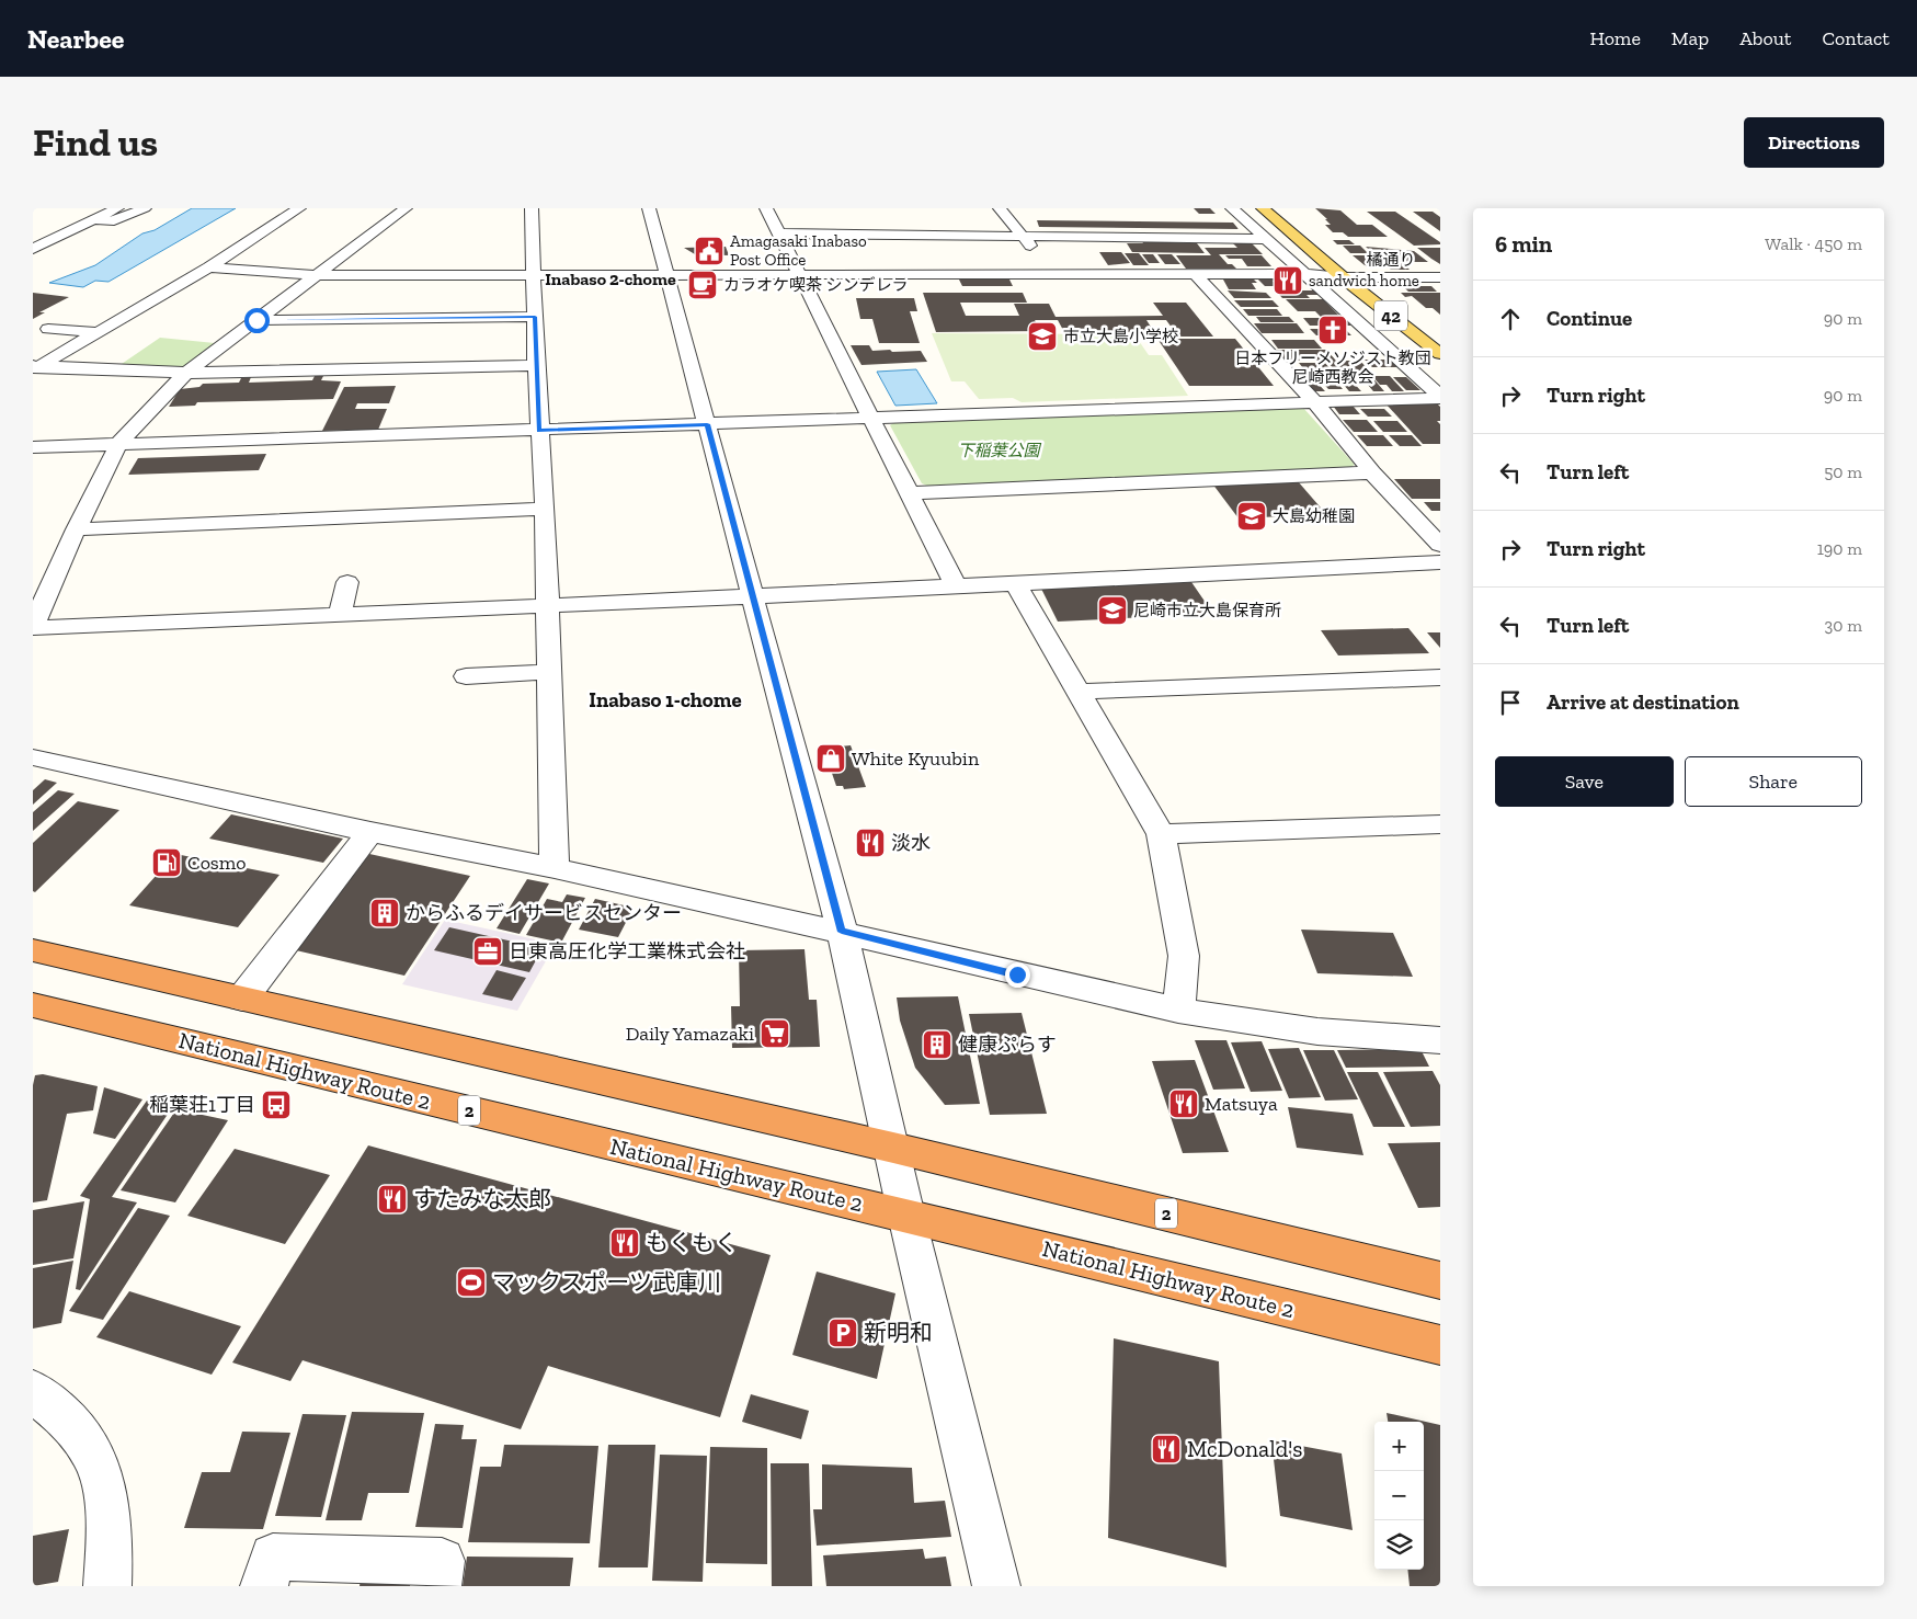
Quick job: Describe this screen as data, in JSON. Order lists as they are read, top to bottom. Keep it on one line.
{"streets":{"highway":["National Highway Route 2","2"],"main road":["42"],"street":["橘通り"]},"crossings":[["橘通り","42"]],"districts":["Inabaso 2-chome","Inabaso 1-chome"],"parks":["下稲葉公園"],"places":{"public building":["Amagasaki Inabaso Post Office"],"restaurant":["sandwich home","淡水","Matsuya","すたみな太郎","もくもく","McDonald's"],"cafe":["カラオケ喫茶 シンデレラ"],"church":["日本フリーメソジスト教団 尼崎西教会"],"school or university":["市立大島小学校","大島幼稚園","尼崎市立大島保育所"],"shop":["White Kyuubin"],"fuel station":["Cosmo"],"building":["からふるデイサービスセンター","健康ぷらす"],"office":["日東高圧化学工業株式会社"],"supermarket":["Daily Yamazaki"],"bus stop":["稲葉荘1丁目"],"sports":["マックスポーツ武庫川"],"parking":["新明和"]},"page":{"header":"Nearbee","nav":["Home","Map","About","Contact"],"buttons":["Directions",["Save","Share"]],"title":"Find us","heading":["6 min","Walk · 450 m"],"list":[["Continue","90 m"],["Turn right","90 m"],["Turn left","50 m"],["Turn right","190 m"],["Turn left","30 m"],"Arrive at destination"],"map_buttons":["+","−"]}}
